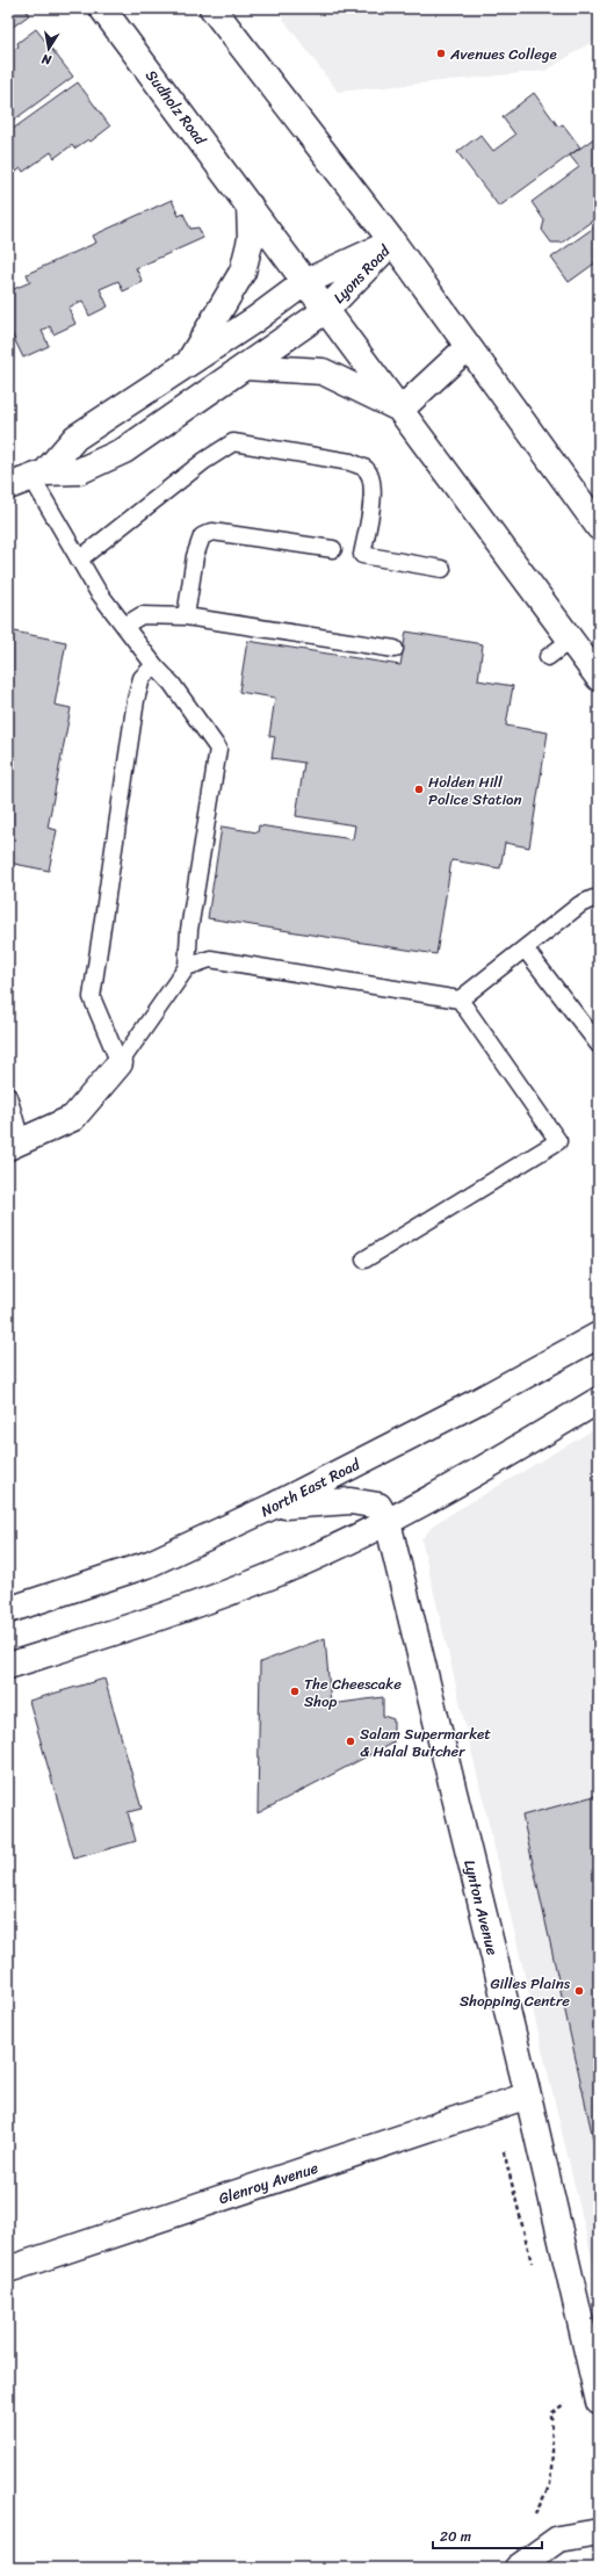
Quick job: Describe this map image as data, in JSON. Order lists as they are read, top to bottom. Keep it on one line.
{"streets":{"main road":["Sudholz Road","Lyons Road","North East Road","Lynton Avenue","Glenroy Avenue"]},"crossings":[["Sudholz Road","Lyons Road"],["Lynton Avenue","Glenroy Avenue"]],"places":["Avenues College","Holden Hill Police Station","The Cheescake Shop","Salam Supermarket & Halal Butcher","Gilles Plains Shopping Centre"],"scale_bar":"20 m","north":"bottom"}
